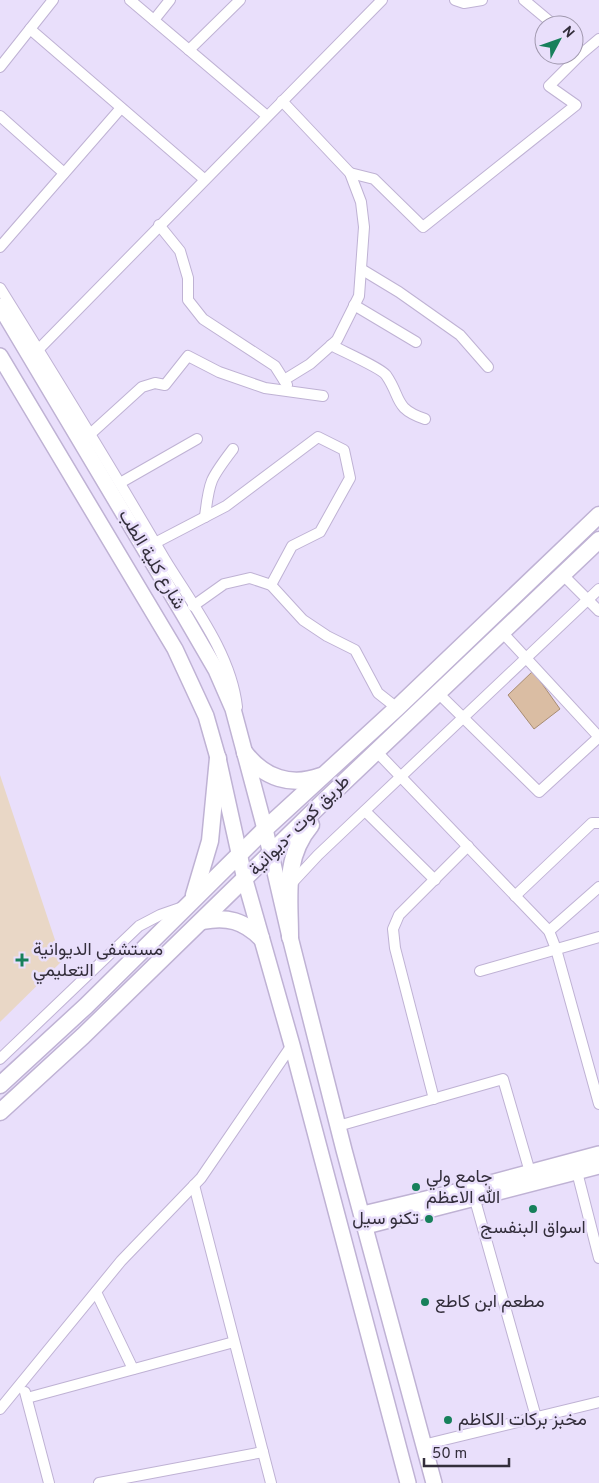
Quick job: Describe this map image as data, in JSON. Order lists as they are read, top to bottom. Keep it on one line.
{"streets":{"main road":["شارع كلية الطب","طريق كوت -ديوانية"]},"crossings":[["شارع كلية الطب","طريق كوت -ديوانية"]],"places":{"health":["مستشفى الديوانية التعليمي"],"other":["جامع ولي الله الاعظم","اسواق البنفسج","تكنو سيل","مطعم ابن كاطع","مخبز بركات الكاظم"]},"scale_bar":"50 m","north":"top right"}
